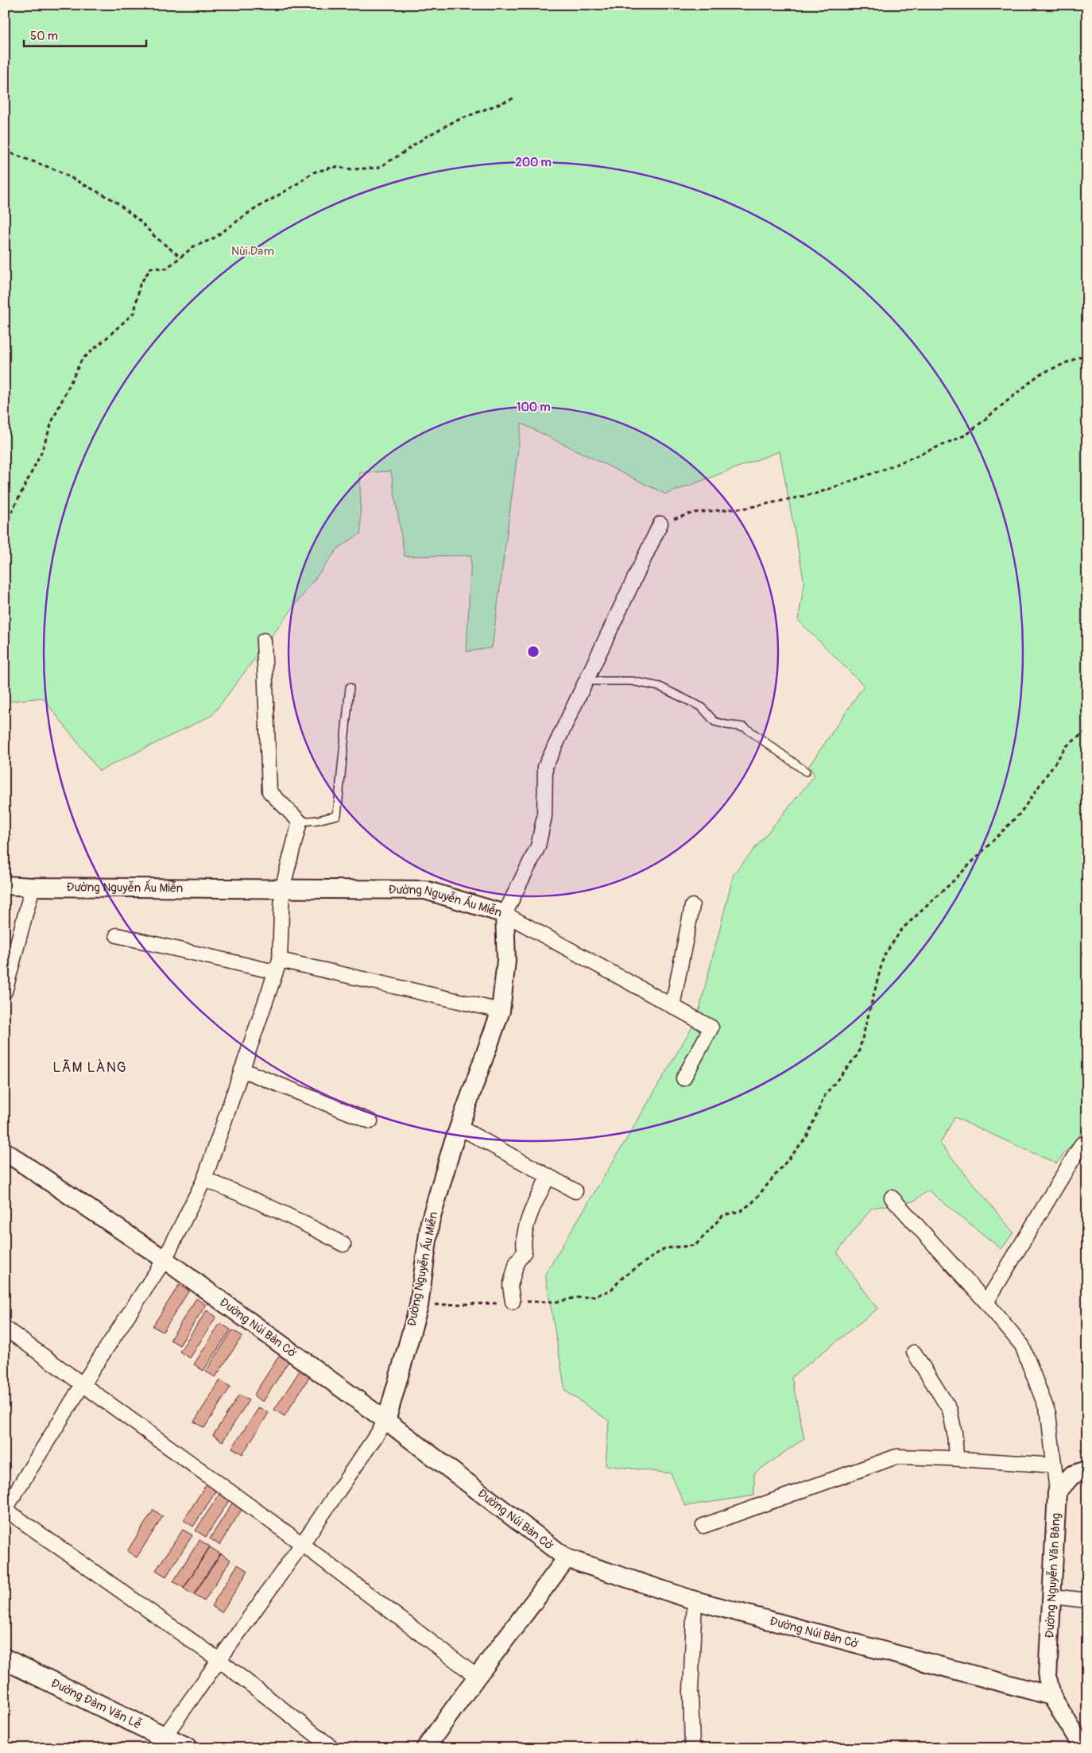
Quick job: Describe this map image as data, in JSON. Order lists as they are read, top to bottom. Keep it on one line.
{"streets":{"main road":["Đường Đàm Văn Lễ"],"street":["Đường Nguyễn Ấu Miễn","Đường Núi Bàn Cờ","Đường Nguyễn Văn Bảng"]},"crossings":[["Đường Nguyễn Ấu Miễn","Đường Núi Bàn Cờ"],["Đường Núi Bàn Cờ","Đường Nguyễn Văn Bảng"]],"districts":["LÃM LÀNG"],"parks":["Núi Dạm"],"scale_bar":"50 m","rings":["200 m","100 m"]}
